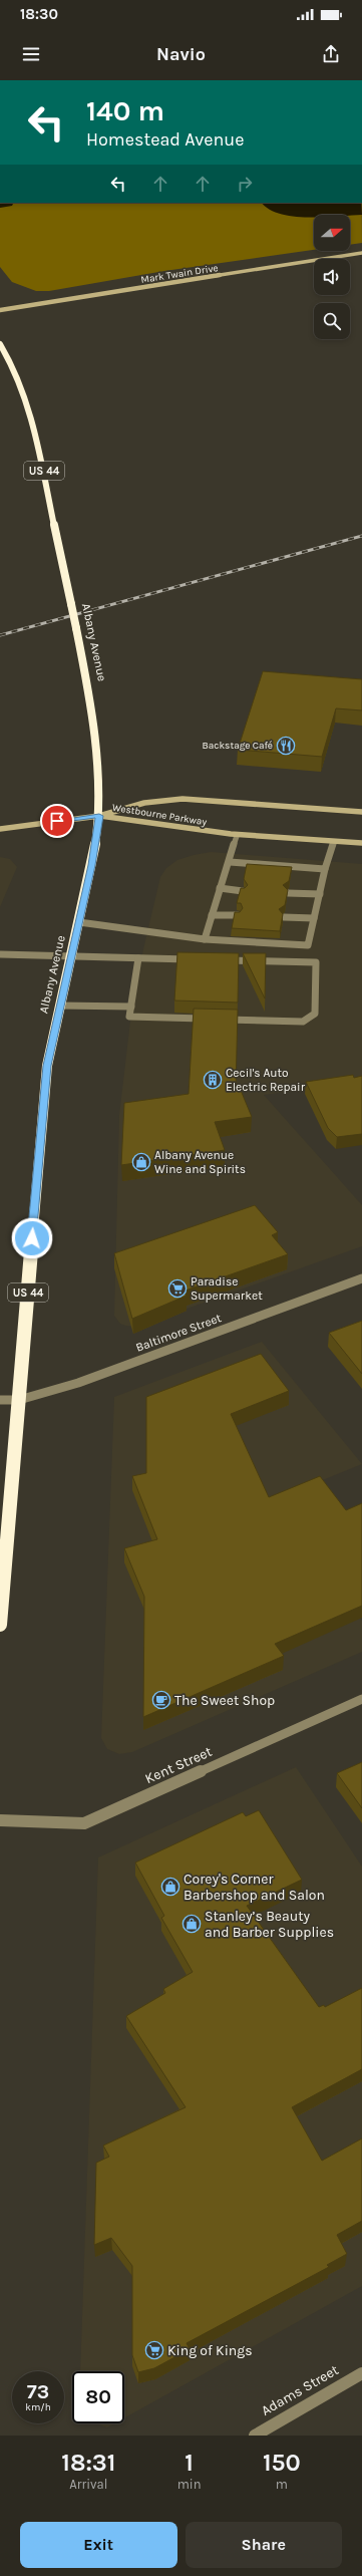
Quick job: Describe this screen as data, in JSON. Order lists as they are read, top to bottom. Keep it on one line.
{"streets":{"highway":["US 44","Albany Avenue"],"main road":["Mark Twain Drive","Westbourne Parkway"],"street":["Baltimore Street","Kent Street","Adams Street"]},"crossings":[["Albany Avenue","Westbourne Parkway"],["Albany Avenue","Baltimore Street"]],"places":{"restaurant":["Backstage Café"],"building":["Cecil's Auto Electric Repair"],"shop":["Albany Avenue Wine and Spirits","Corey's Corner Barbershop and Salon","Stanley’s Beauty and Barber Supplies"],"supermarket":["Paradise Supermarket","King of Kings"],"cafe":["The Sweet Shop"]},"north":"right","page":{"status":"18:30","header":"Navio","turn":["140 m","Homestead Avenue"],"speed":"73 km/h","limit":"80","eta":["18:31","Arrival","1","min","150","m"],"buttons":["Exit","Share"]}}
